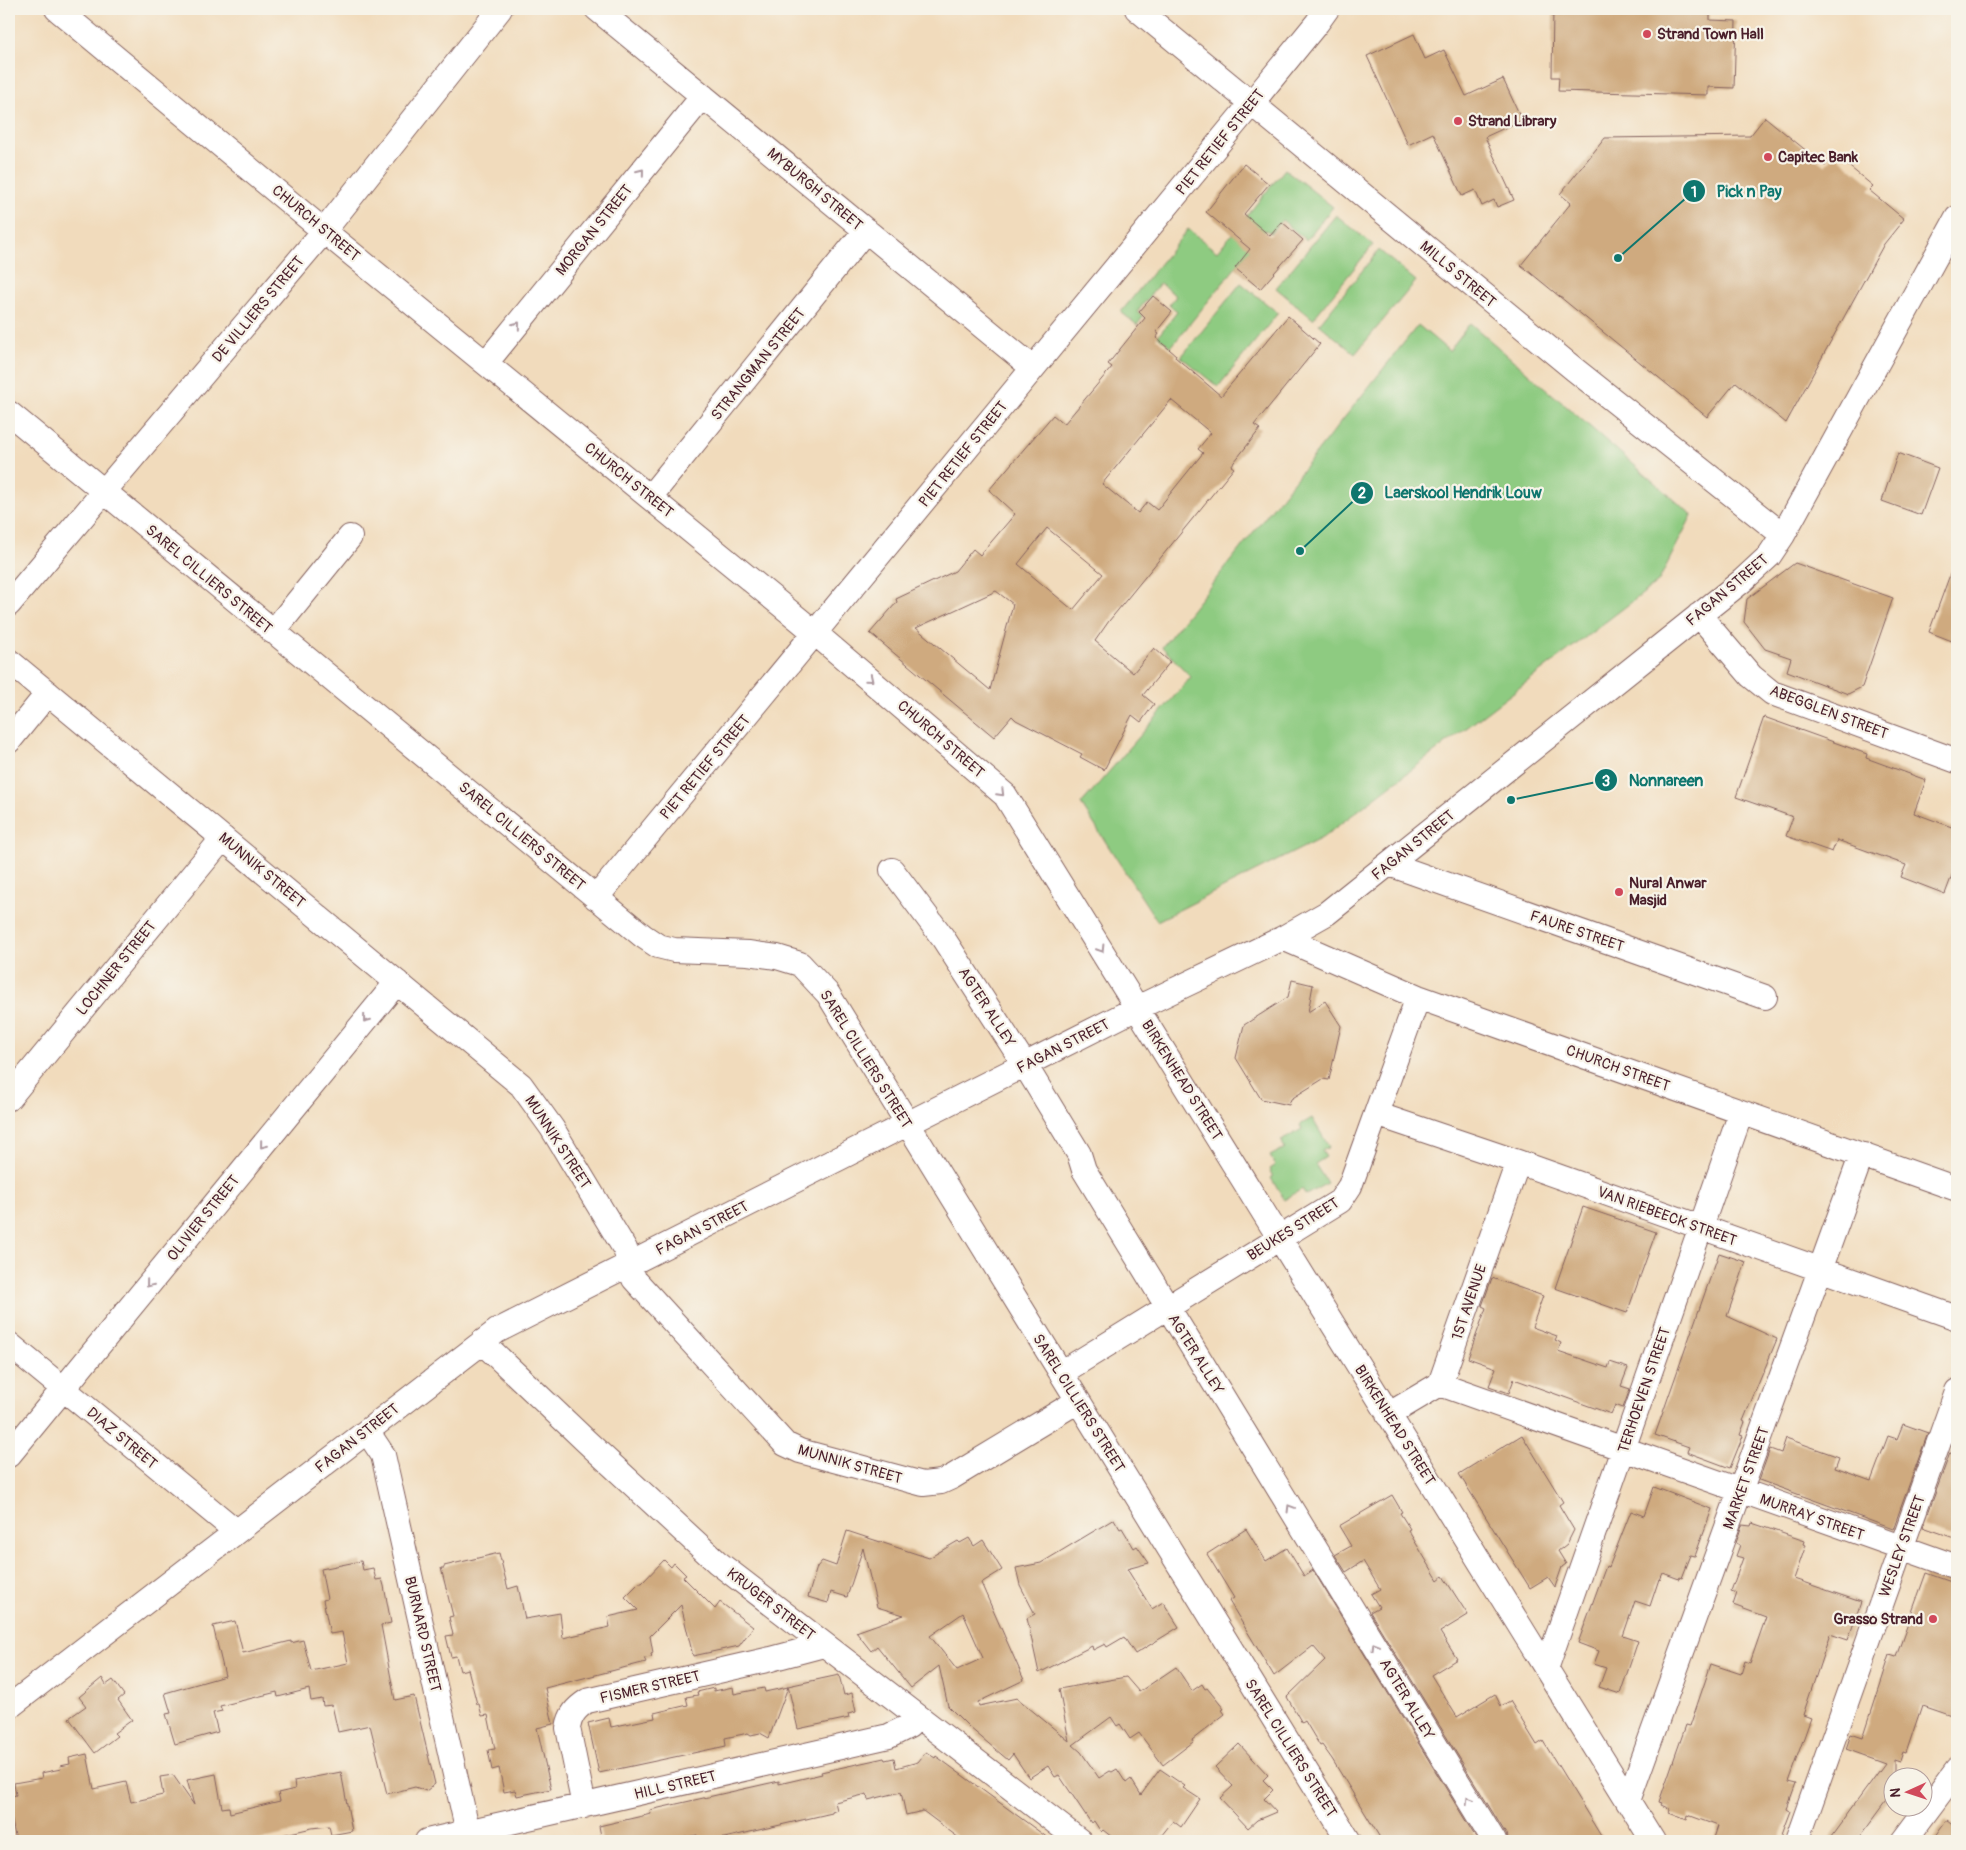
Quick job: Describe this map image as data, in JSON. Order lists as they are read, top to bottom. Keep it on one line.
{"streets":{"street":["PIET RETIEF STREET","MYBURGH STREET","CHURCH STREET","MORGAN STREET","MILLS STREET","DE VILLIERS STREET","STRANGMAN STREET","SAREL CILLIERS STREET","FAGAN STREET","ABEGGLEN STREET","MUNNIK STREET","FAURE STREET","LOCHNER STREET","AGTER ALLEY","BIRKENHEAD STREET","VAN RIEBEECK STREET","OLIVIER STREET","BEUKES STREET","1ST AVENUE","TERHOEVEN STREET","DIAZ STREET","MARKET STREET","MURRAY STREET","WESLEY STREET","KRUGER STREET","BURNARD STREET","FISMER STREET","HILL STREET"]},"crossings":[["PIET RETIEF STREET","MYBURGH STREET"],["PIET RETIEF STREET","CHURCH STREET"],["PIET RETIEF STREET","MILLS STREET"],["PIET RETIEF STREET","SAREL CILLIERS STREET"],["MYBURGH STREET","MORGAN STREET"],["MYBURGH STREET","STRANGMAN STREET"],["CHURCH STREET","MORGAN STREET"],["CHURCH STREET","DE VILLIERS STREET"],["CHURCH STREET","STRANGMAN STREET"],["CHURCH STREET","FAGAN STREET"],["CHURCH STREET","BIRKENHEAD STREET"],["CHURCH STREET","BEUKES STREET"],["CHURCH STREET","TERHOEVEN STREET"],["CHURCH STREET","MARKET STREET"],["MILLS STREET","FAGAN STREET"],["DE VILLIERS STREET","SAREL CILLIERS STREET"],["SAREL CILLIERS STREET","FAGAN STREET"],["SAREL CILLIERS STREET","MUNNIK STREET"],["SAREL CILLIERS STREET","BEUKES STREET"],["FAGAN STREET","ABEGGLEN STREET"],["FAGAN STREET","MUNNIK STREET"],["FAGAN STREET","FAURE STREET"],["FAGAN STREET","AGTER ALLEY"],["FAGAN STREET","BIRKENHEAD STREET"],["FAGAN STREET","DIAZ STREET"],["FAGAN STREET","KRUGER STREET"],["FAGAN STREET","BURNARD STREET"],["MUNNIK STREET","LOCHNER STREET"],["MUNNIK STREET","OLIVIER STREET"],["AGTER ALLEY","BEUKES STREET"],["BIRKENHEAD STREET","BEUKES STREET"],["BIRKENHEAD STREET","TERHOEVEN STREET"],["BIRKENHEAD STREET","MARKET STREET"],["VAN RIEBEECK STREET","BEUKES STREET"],["VAN RIEBEECK STREET","1ST AVENUE"],["VAN RIEBEECK STREET","TERHOEVEN STREET"],["VAN RIEBEECK STREET","MARKET STREET"],["OLIVIER STREET","DIAZ STREET"],["1ST AVENUE","MURRAY STREET"],["TERHOEVEN STREET","MURRAY STREET"],["MARKET STREET","MURRAY STREET"],["MURRAY STREET","WESLEY STREET"],["KRUGER STREET","FISMER STREET"],["KRUGER STREET","HILL STREET"],["BURNARD STREET","HILL STREET"],["FISMER STREET","HILL STREET"]],"one_way":["MORGAN STREET","AGTER ALLEY","OLIVIER STREET"],"places":["Strand Town Hall","Strand Library","Capitec Bank","Pick n Pay","Laerskool Hendrik Louw","Nonnareen","Nural Anwar Masjid","Grasso Strand"],"north":"left"}
